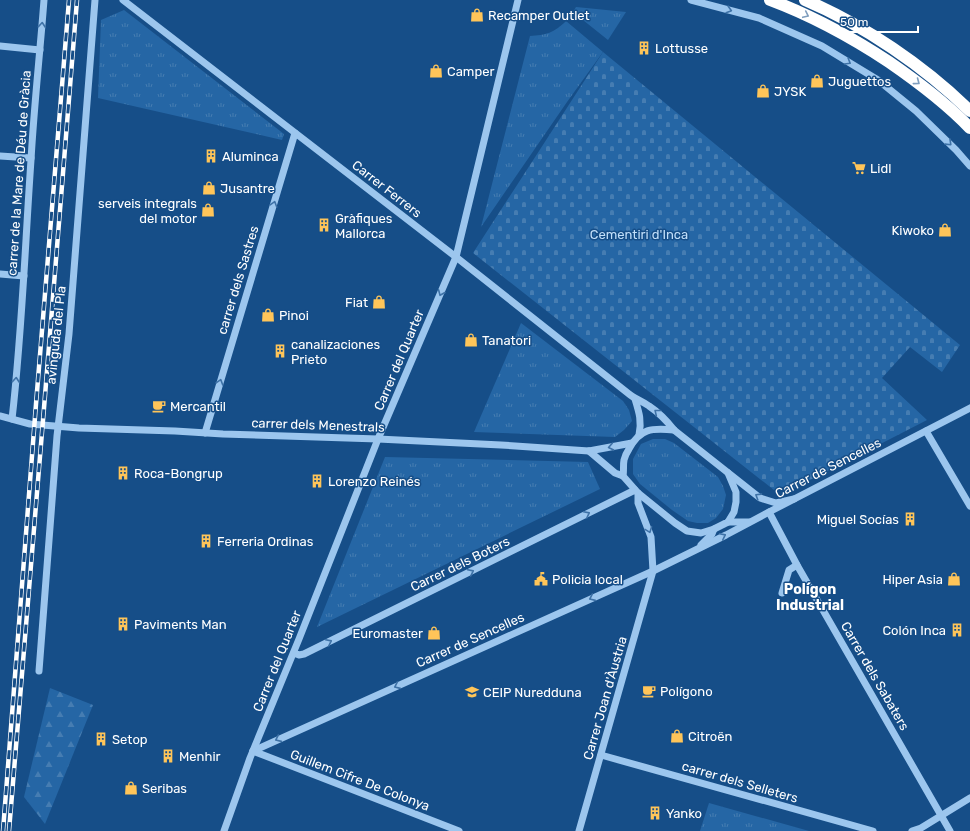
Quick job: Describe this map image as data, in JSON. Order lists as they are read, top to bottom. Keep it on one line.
{"streets":{"street":["carrer de la Mare de Déu de Gràcia","Carrer Ferrers","carrer dels Sastres","avinguda del Pla","Carrer del Quarter","carrer dels Menestrals","Carrer de Sencelles","Carrer dels Boters","Carrer dels Sabaters","Carrer Joan d'Àustria","Guillem Cifre De Colonya","carrer dels Selleters"]},"crossings":[["carrer de la Mare de Déu de Gràcia","carrer dels Menestrals"],["Carrer Ferrers","carrer dels Sastres"],["Carrer Ferrers","Carrer del Quarter"],["Carrer Ferrers","carrer dels Menestrals"],["Carrer Ferrers","Carrer de Sencelles"],["Carrer Ferrers","Carrer dels Boters"],["Carrer Ferrers","Carrer Joan d'Àustria"],["carrer dels Sastres","carrer dels Menestrals"],["avinguda del Pla","carrer dels Menestrals"],["Carrer del Quarter","carrer dels Menestrals"],["Carrer del Quarter","Carrer de Sencelles"],["Carrer del Quarter","Carrer dels Boters"],["Carrer del Quarter","Guillem Cifre De Colonya"],["carrer dels Menestrals","Carrer de Sencelles"],["carrer dels Menestrals","Carrer dels Boters"],["carrer dels Menestrals","Carrer Joan d'Àustria"],["Carrer de Sencelles","Carrer dels Boters"],["Carrer de Sencelles","Carrer dels Sabaters"],["Carrer de Sencelles","Carrer Joan d'Àustria"],["Carrer de Sencelles","Guillem Cifre De Colonya"],["Carrer dels Boters","Carrer Joan d'Àustria"],["Carrer Joan d'Àustria","carrer dels Selleters"]],"one_way":["carrer de la Mare de Déu de Gràcia","carrer dels Sastres","Carrer dels Boters"],"districts":["Polígon Industrial"],"parks":["Cementiri d'Inca"],"places":{"shop":["Recamper Outlet","Camper","Juguettos","JYSK","Jusantre","serveis integrals del motor","Kiwoko","Fiat","Pinoi","Tanatori","Hiper Asia","Euromaster","Citroën","Seribas"],"building":["Lottusse","Aluminca","Gràfiques Mallorca","canalizaciones Prieto","Roca-Bongrup","Lorenzo Reinés","Miguel Socías","Ferreria Ordinas","Paviments Man","Colón Inca","Setop","Menhir","Yanko"],"supermarket":["Lidl"],"cafe":["Mercantil","Polígono"],"public building":["Policia local"],"school or university":["CEIP Nuredduna"]},"scale_bar":"50 m"}
